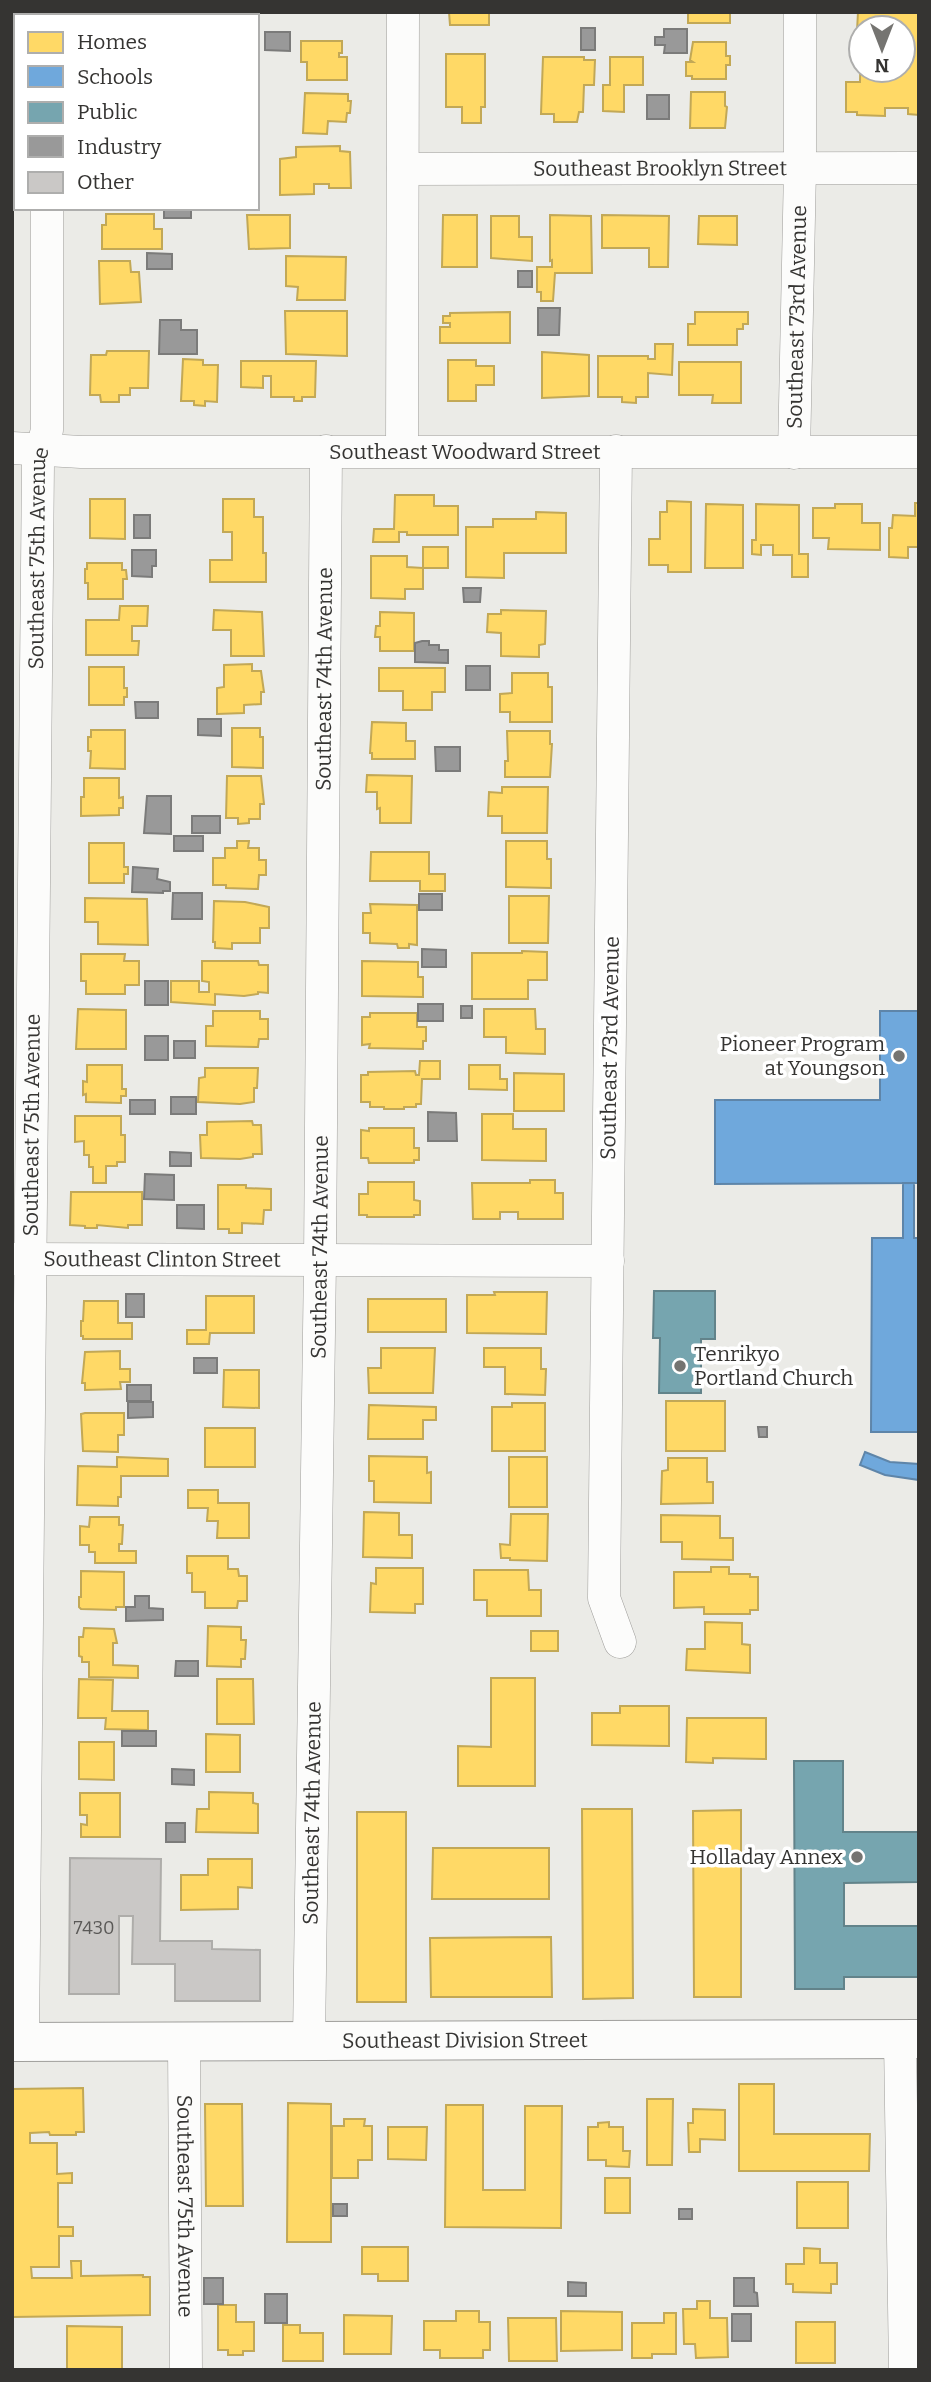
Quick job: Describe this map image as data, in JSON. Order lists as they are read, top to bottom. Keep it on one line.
{"streets":{"main road":["Southeast Division Street"],"street":["Southeast Brooklyn Street","Southeast 73rd Avenue","Southeast Woodward Street","Southeast 75th Avenue","Southeast 74th Avenue","Southeast Clinton Street"]},"crossings":[["Southeast Brooklyn Street","Southeast 73rd Avenue"],["Southeast 73rd Avenue","Southeast Woodward Street"],["Southeast 73rd Avenue","Southeast Clinton Street"],["Southeast Woodward Street","Southeast 75th Avenue"],["Southeast Woodward Street","Southeast 74th Avenue"],["Southeast 75th Avenue","Southeast Clinton Street"],["Southeast 75th Avenue","Southeast Division Street"],["Southeast 74th Avenue","Southeast Clinton Street"],["Southeast 74th Avenue","Southeast Division Street"]],"places":["Pioneer Program at Youngson","Tenrikyo Portland Church","Holladay Annex"],"house_numbers":["7430"],"legend":["Homes","Schools","Public","Industry","Other"],"north":"bottom"}
